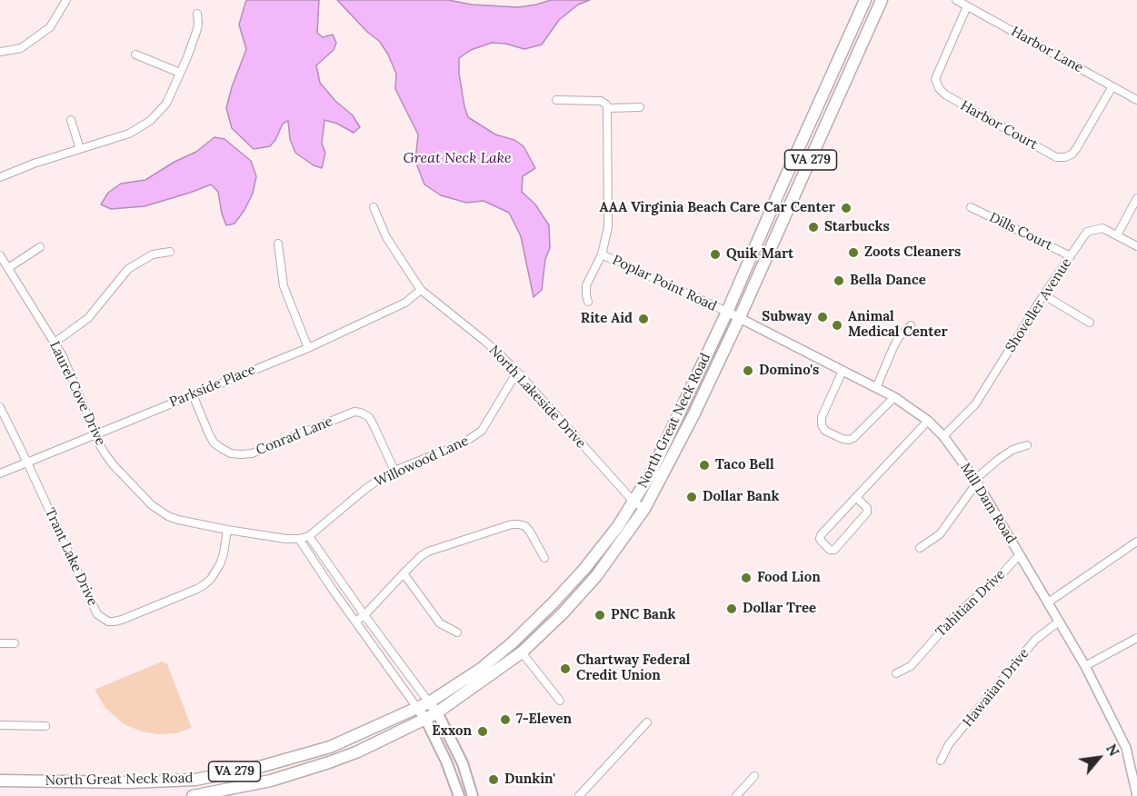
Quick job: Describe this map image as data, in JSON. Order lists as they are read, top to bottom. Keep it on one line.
{"streets":{"main road":["VA 279","North Great Neck Road"],"street":["Harbor Lane","Harbor Court","Dills Court","Poplar Point Road","Shoveller Avenue","Parkside Place","Laurel Cove Drive","North Lakeside Drive","Conrad Lane","Willowood Lane","Mill Dam Road","Trant Lake Drive","Tahitian Drive","Hawaiian Drive"]},"crossings":[["Harbor Lane","Harbor Court"],["Dills Court","Shoveller Avenue"],["Poplar Point Road","North Great Neck Road"],["Poplar Point Road","Mill Dam Road"],["Shoveller Avenue","Mill Dam Road"],["Parkside Place","Laurel Cove Drive"],["Parkside Place","North Lakeside Drive"],["Parkside Place","Conrad Lane"],["Parkside Place","Trant Lake Drive"],["Laurel Cove Drive","Willowood Lane"],["Laurel Cove Drive","Trant Lake Drive"],["North Lakeside Drive","North Great Neck Road"],["North Lakeside Drive","Willowood Lane"],["North Great Neck Road","Mill Dam Road"],["Conrad Lane","Willowood Lane"],["Mill Dam Road","Tahitian Drive"],["Mill Dam Road","Hawaiian Drive"]],"water":["Great Neck Lake"],"places":["AAA Virginia Beach Care Car Center","Starbucks","Zoots Cleaners","Quik Mart","Bella Dance","Subway","Rite Aid","Animal Medical Center","Domino's","Taco Bell","Dollar Bank","Food Lion","Dollar Tree","PNC Bank","Chartway Federal Credit Union","7-Eleven","Exxon","Dunkin'"],"north":"top right"}
